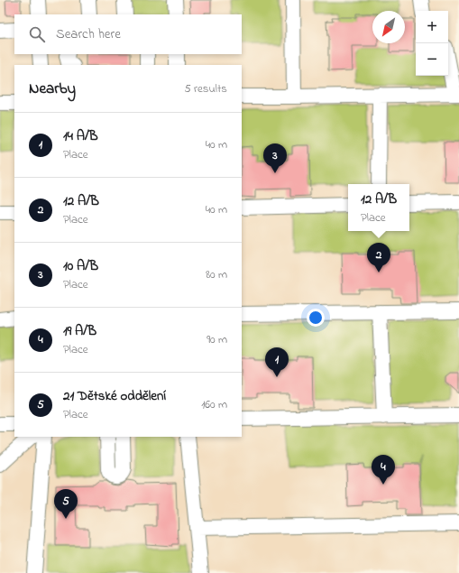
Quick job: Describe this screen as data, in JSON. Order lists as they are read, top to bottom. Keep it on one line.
{"north":"bottom left","page":{"map_buttons":["+","−"],"search":"Search here","heading":["Nearby","5 results"],"list":[{"mark":"1","name":"14 A/B","note":"Place","value":"40 m"},{"mark":"2","name":"12 A/B","note":"Place","value":"40 m"},{"mark":"3","name":"10 A/B","note":"Place","value":"80 m"},{"mark":"4","name":"19 A/B","note":"Place","value":"90 m"},{"mark":"5","name":"21 Dětské oddělení","note":"Place","value":"160 m"}],"pins":["3","2","1","4","5"],"popup":["12 A/B","Place"]}}
